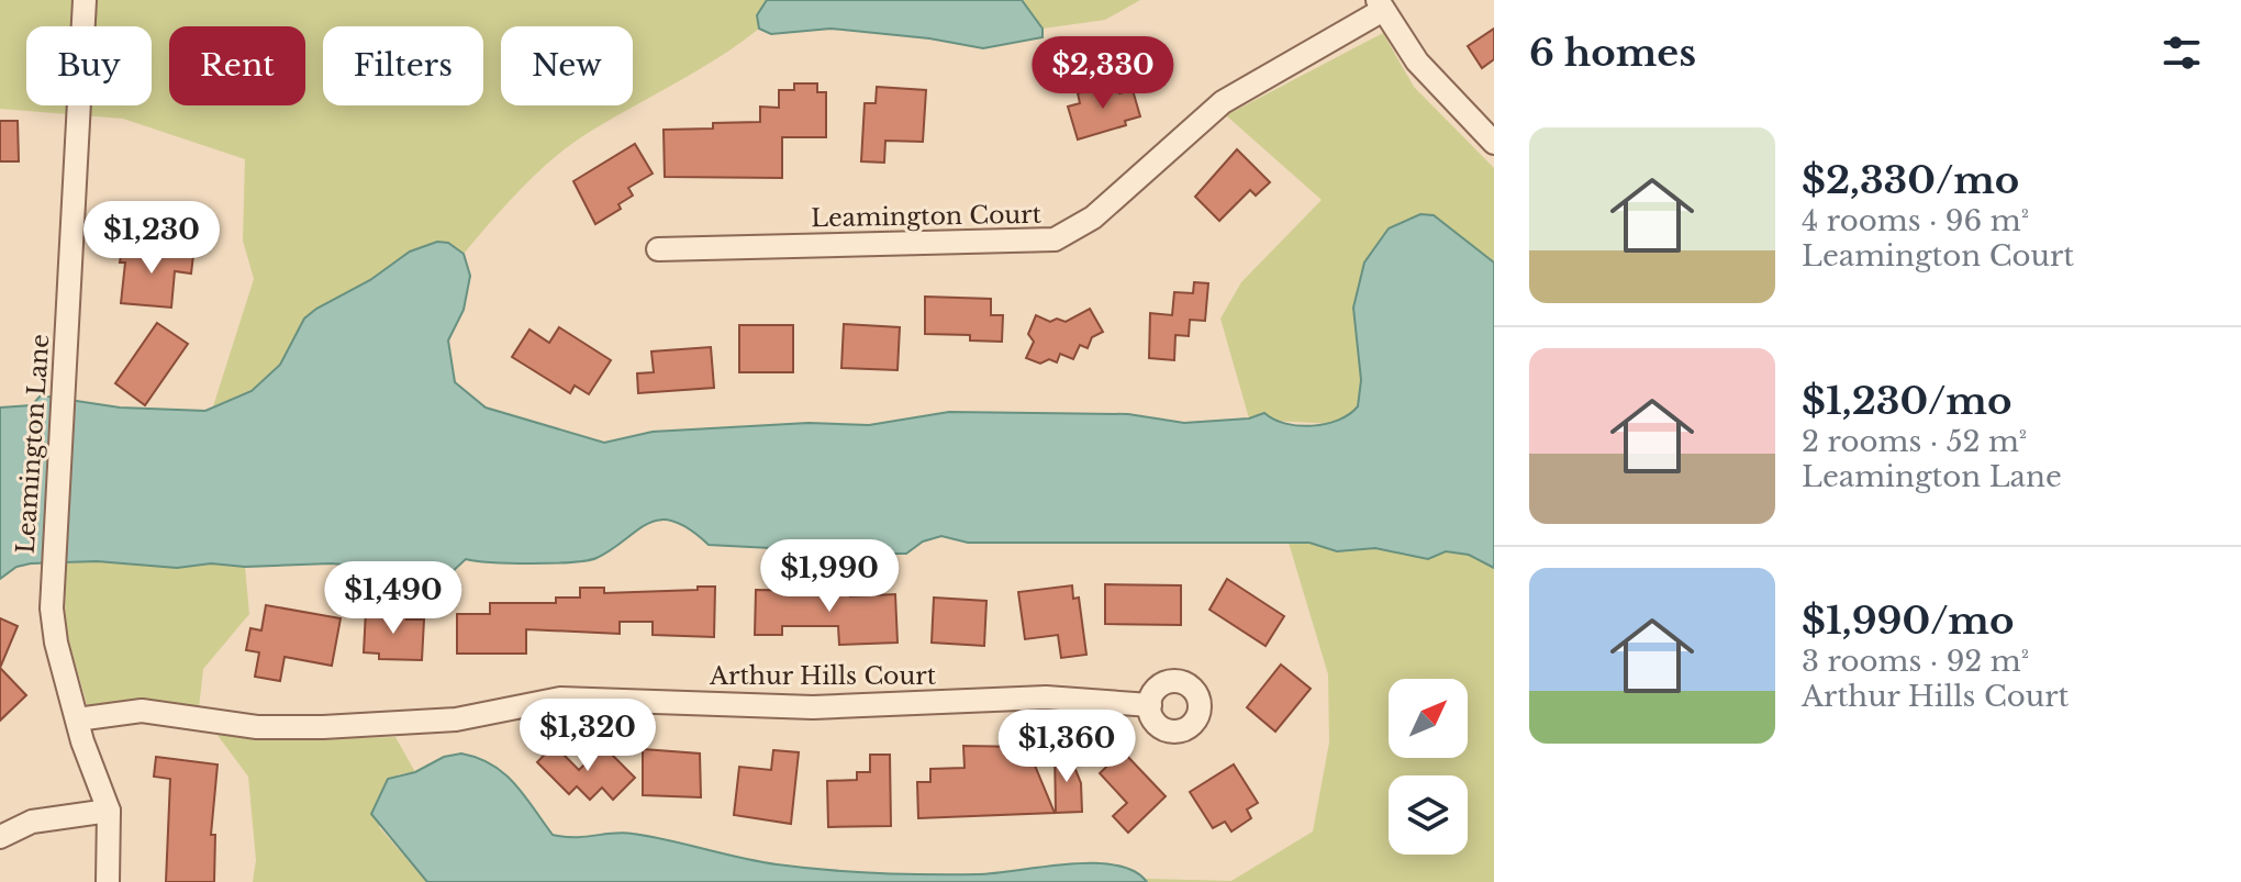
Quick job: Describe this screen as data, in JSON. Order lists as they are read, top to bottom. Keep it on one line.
{"streets":{"street":["Leamington Court","Leamington Lane","Arthur Hills Court"]},"crossings":[["Leamington Lane","Arthur Hills Court"]],"north":"top right","page":{"heading":"6 homes","chip":["Buy","Rent","Filters","New"],"price":["$2,330","$1,230","$1,990","$1,490","$1,320","$1,360"],"list":[{"name":"$2,330/mo","note":"4 rooms · 96 m² · Leamington Court"},{"name":"$1,230/mo","note":"2 rooms · 52 m² · Leamington Lane"},{"name":"$1,990/mo","note":"3 rooms · 92 m² · Arthur Hills Court"}]}}
